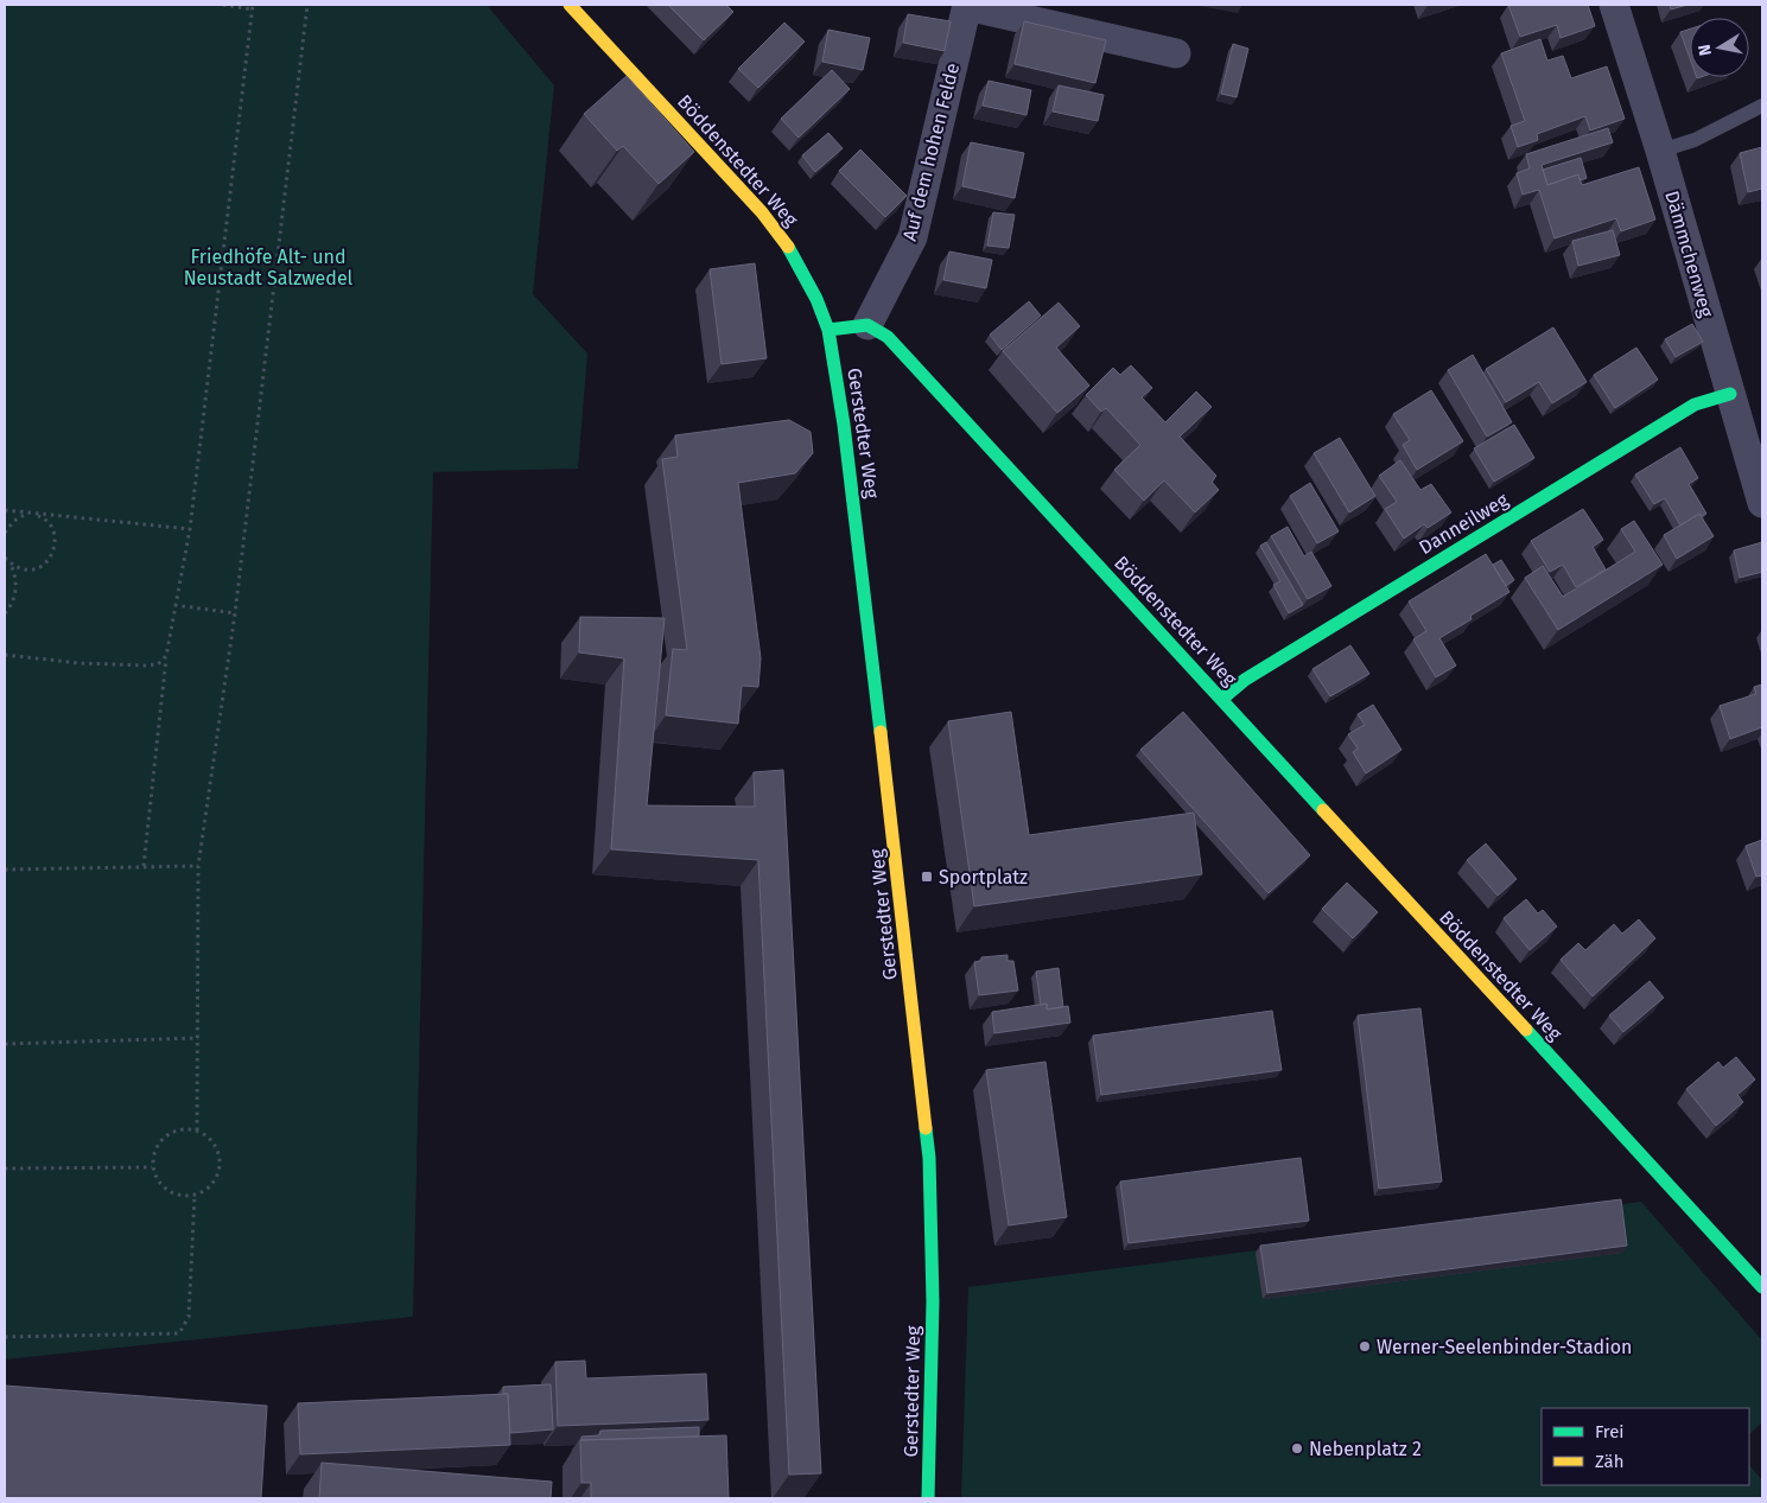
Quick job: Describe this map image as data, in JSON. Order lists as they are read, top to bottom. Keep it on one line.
{"streets":{"street":["Auf dem hohen Felde","Böddenstedter Weg","Dämmchenweg","Gerstedter Weg","Danneilweg"]},"crossings":[["Auf dem hohen Felde","Böddenstedter Weg"],["Böddenstedter Weg","Gerstedter Weg"],["Böddenstedter Weg","Danneilweg"],["Dämmchenweg","Danneilweg"]],"parks":["Friedhöfe Alt- und Neustadt Salzwedel"],"places":{"transit":["Sportplatz"],"other":["Werner-Seelenbinder-Stadion","Nebenplatz 2"]},"legend":["Frei","Zäh"],"north":"left"}
